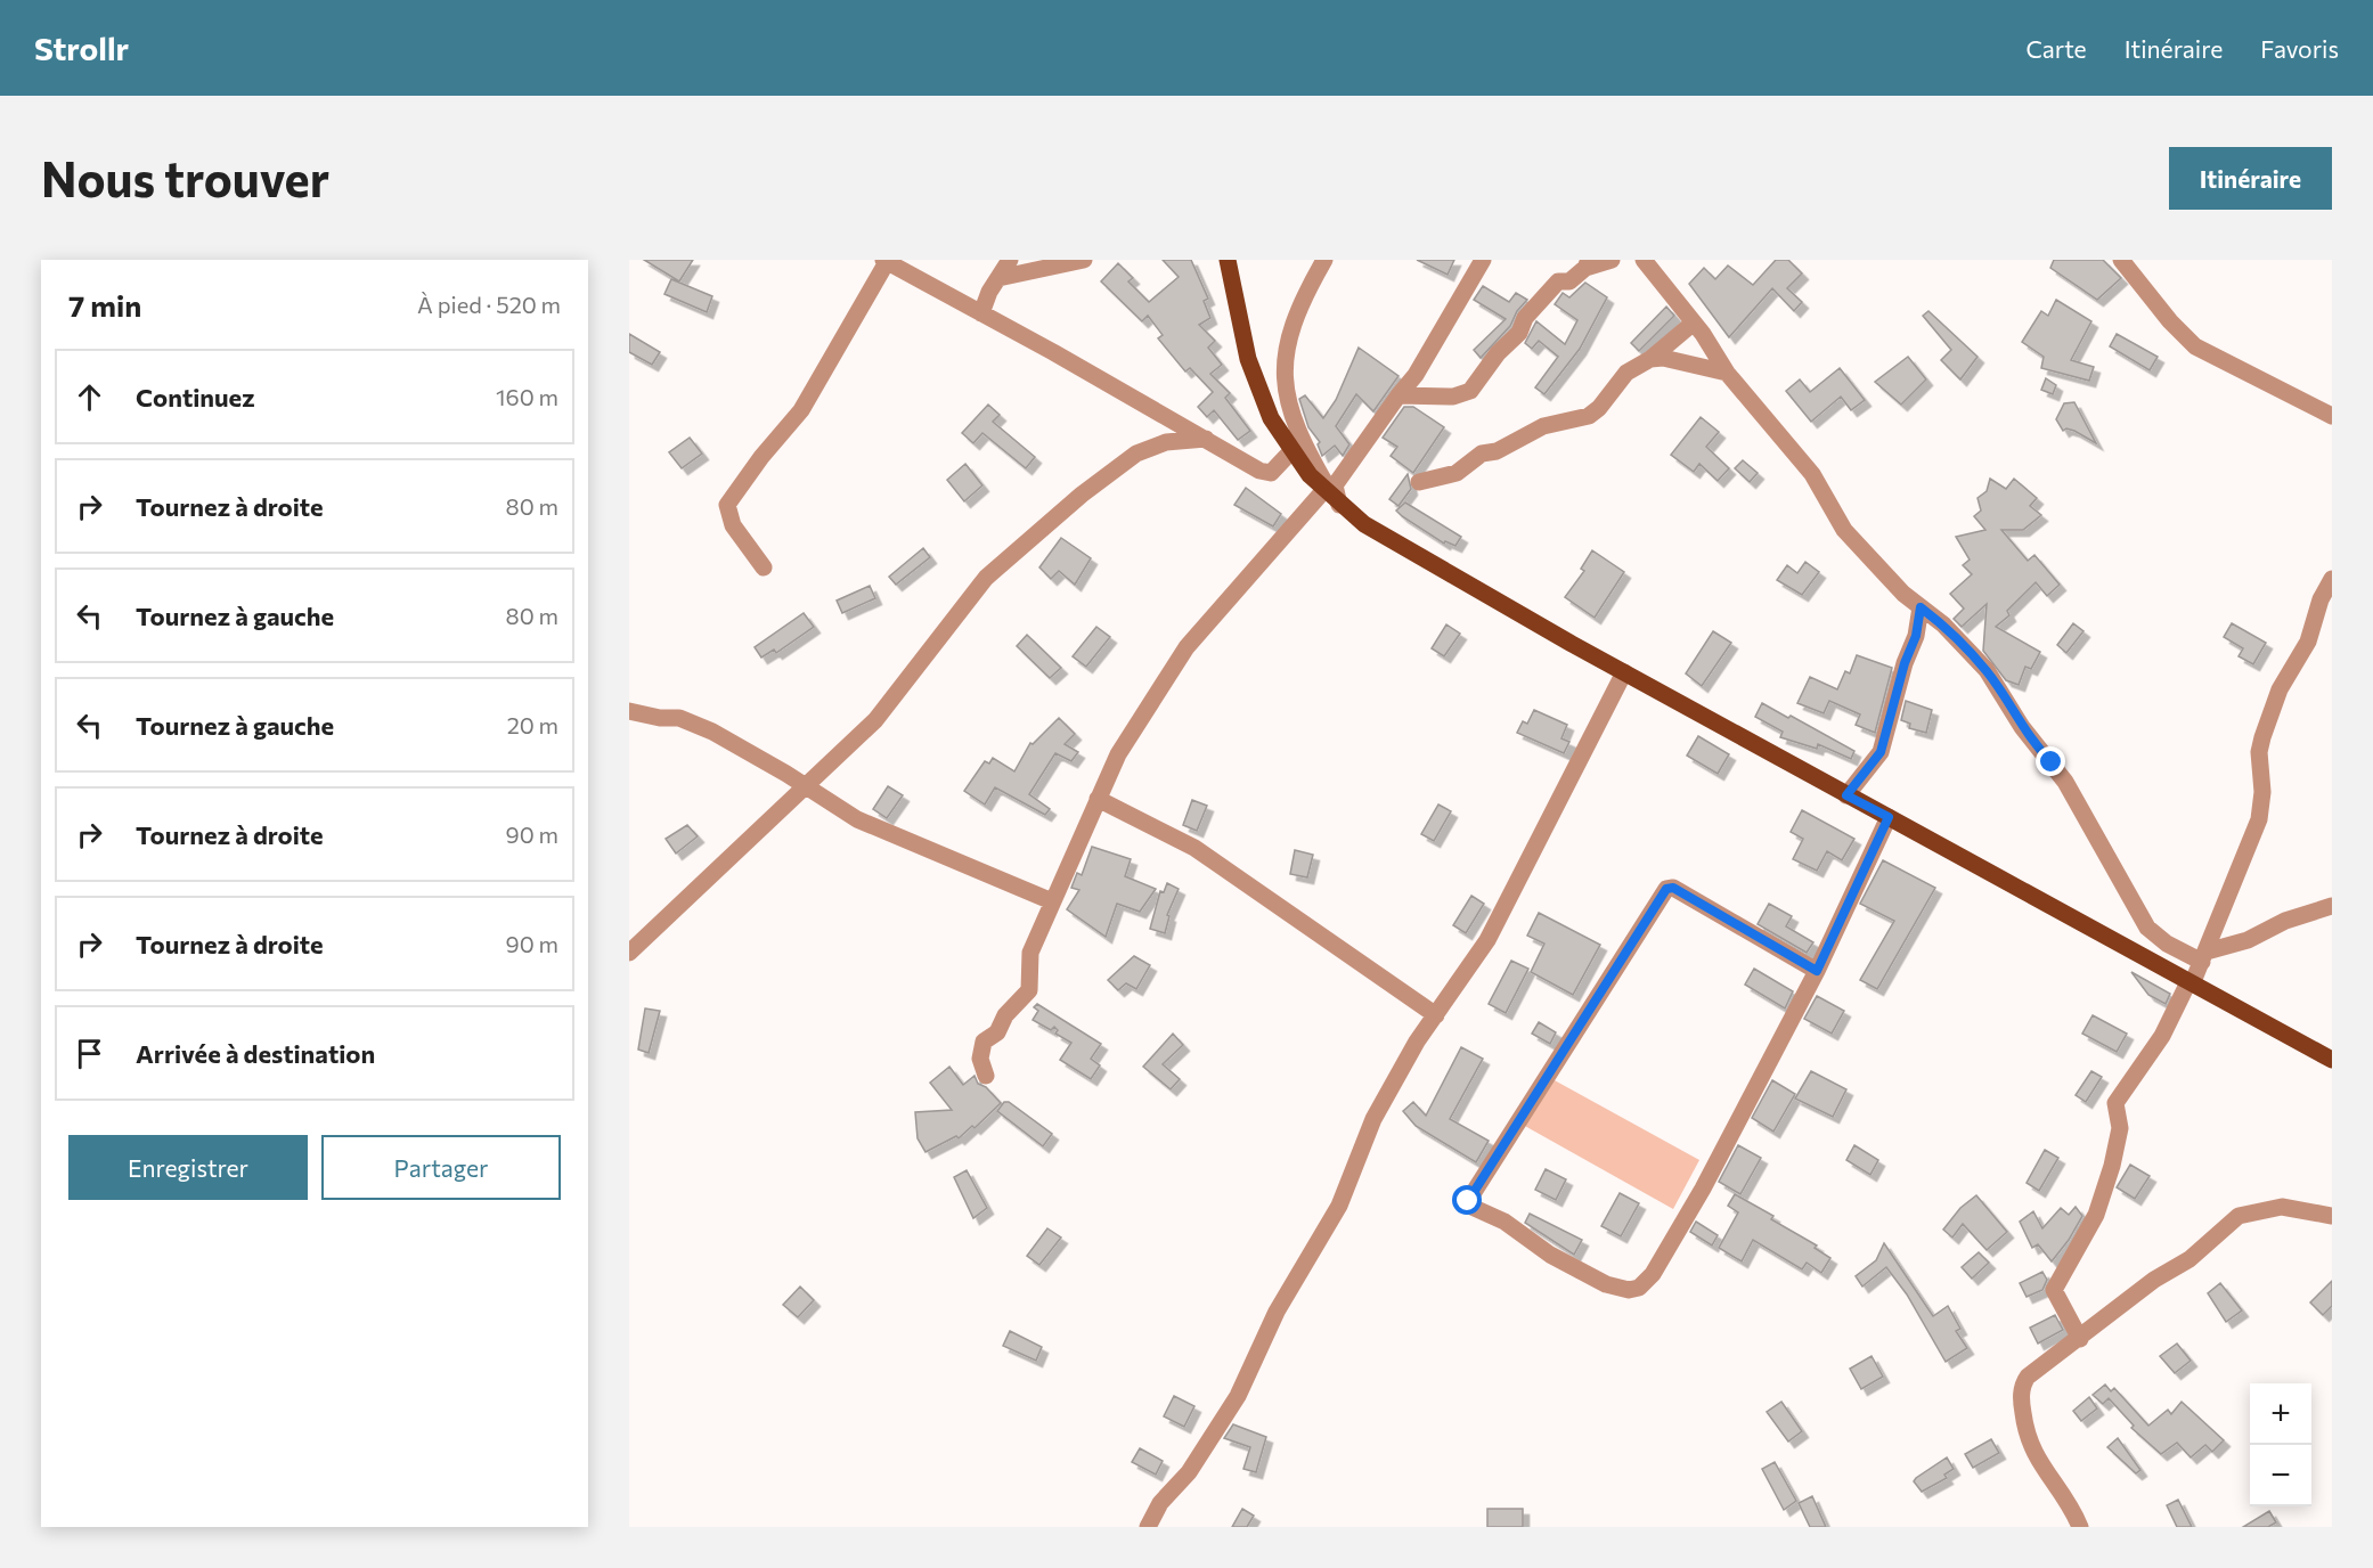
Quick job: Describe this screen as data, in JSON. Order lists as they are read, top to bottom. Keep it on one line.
{"page":{"header":"Strollr","nav":["Carte","Itinéraire","Favoris"],"buttons":["Itinéraire",["Enregistrer","Partager"]],"title":"Nous trouver","heading":["7 min","À pied · 520 m"],"list":[["Continuez","160 m"],["Tournez à droite","80 m"],["Tournez à gauche","80 m"],["Tournez à gauche","20 m"],["Tournez à droite","90 m"],["Tournez à droite","90 m"],"Arrivée à destination"],"map_buttons":["+","−"]}}
